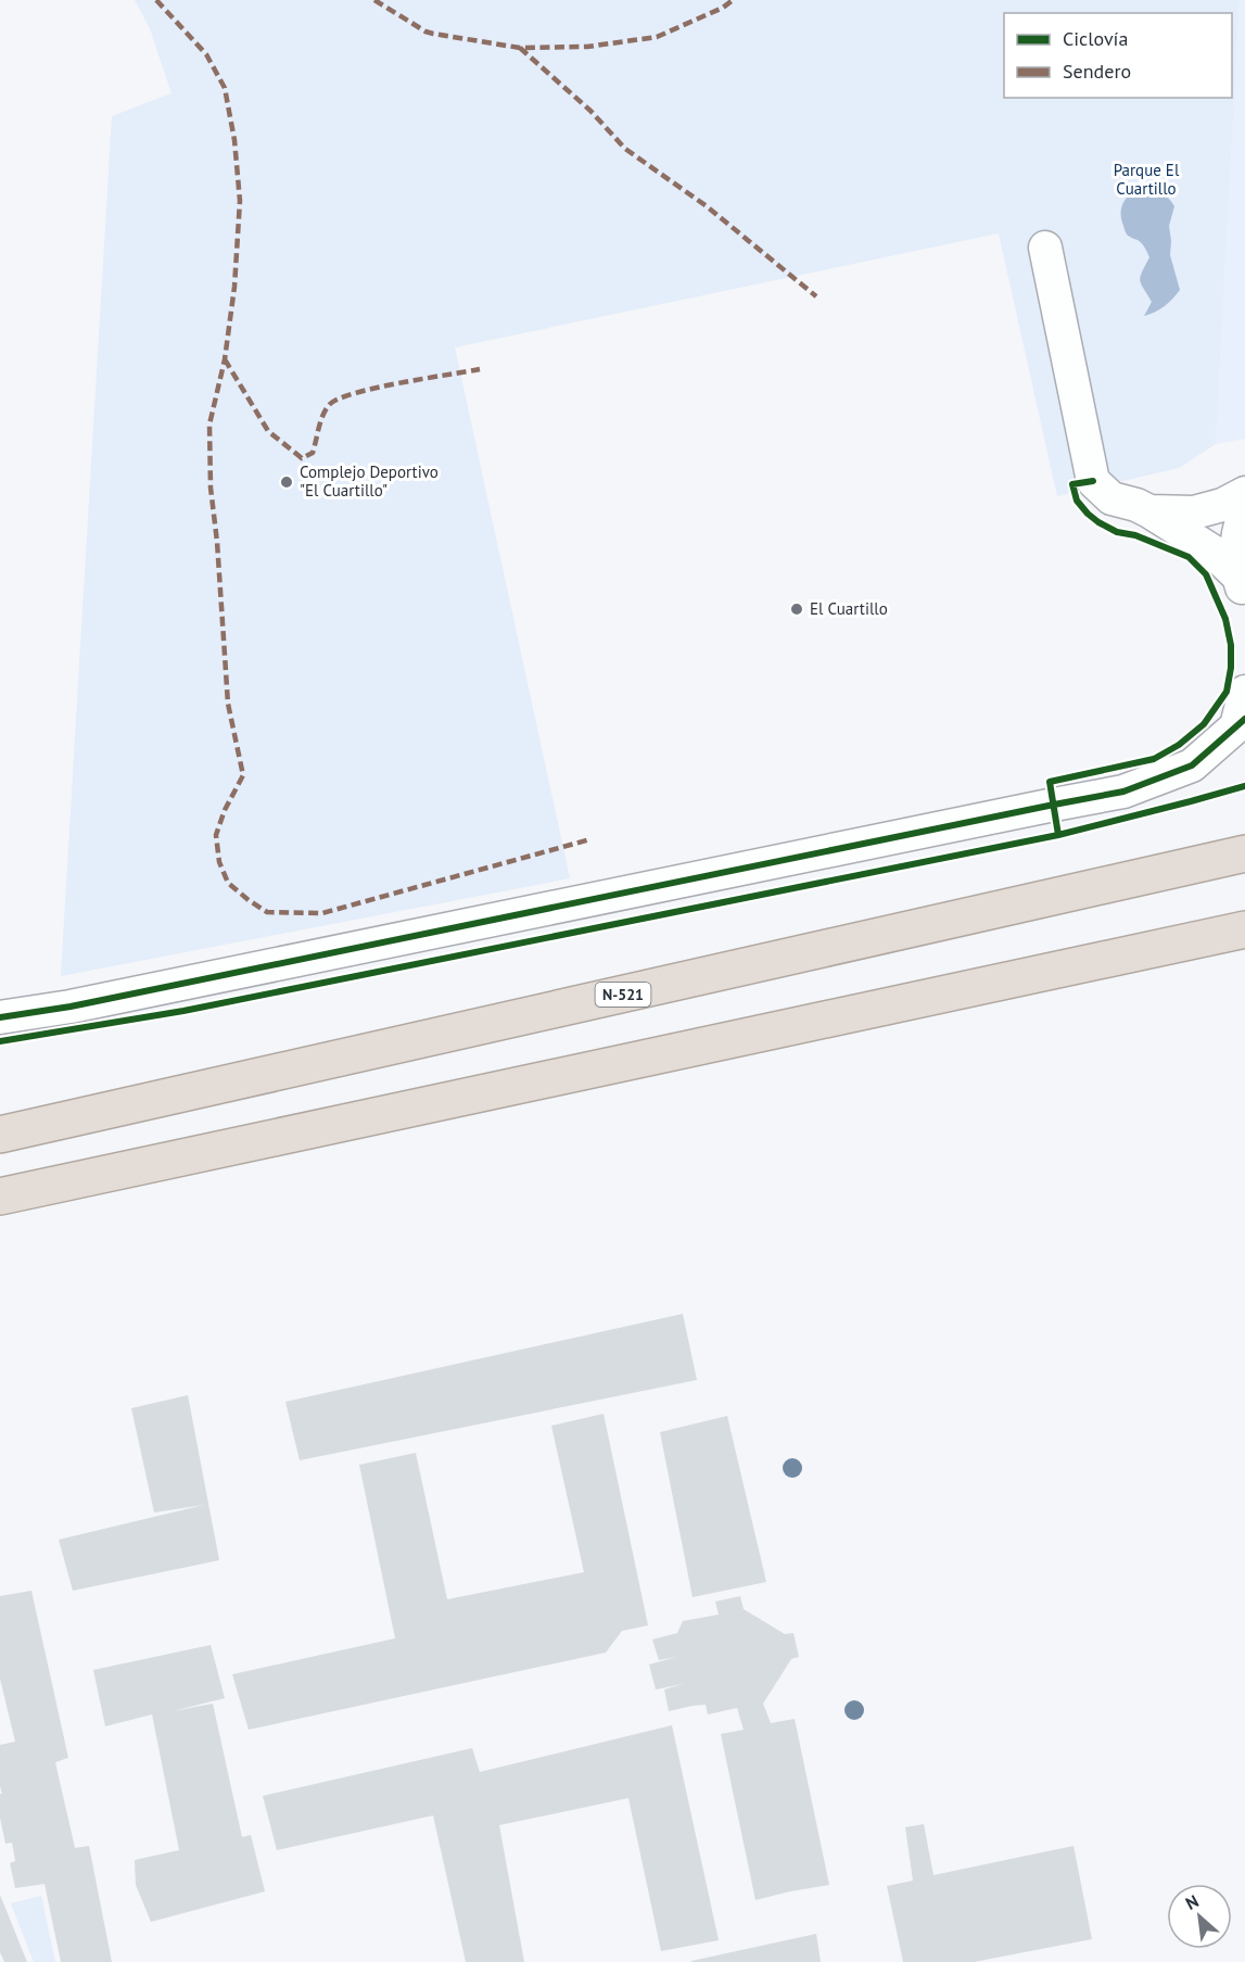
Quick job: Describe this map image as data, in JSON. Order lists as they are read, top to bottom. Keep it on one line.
{"streets":{"highway":["N-521"]},"parks":["Parque El Cuartillo"],"places":["Complejo Deportivo \"El Cuartillo\"","El Cuartillo"],"legend":["Ciclovía","Sendero"],"north":"top left"}
